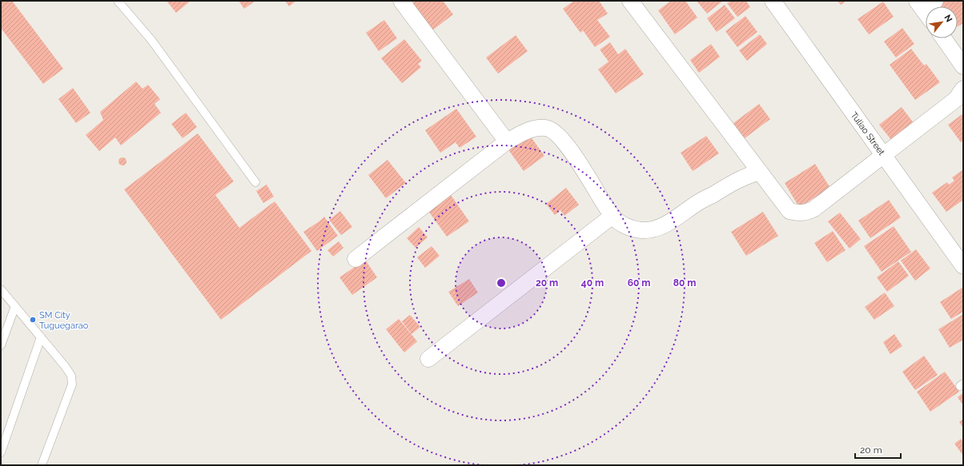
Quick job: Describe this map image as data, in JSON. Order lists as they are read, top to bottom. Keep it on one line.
{"streets":{"street":["Tuliao Street"]},"places":["SM City Tuguegarao"],"scale_bar":"20 m","north":"top right","rings":["20 m","40 m","60 m","80 m"]}
